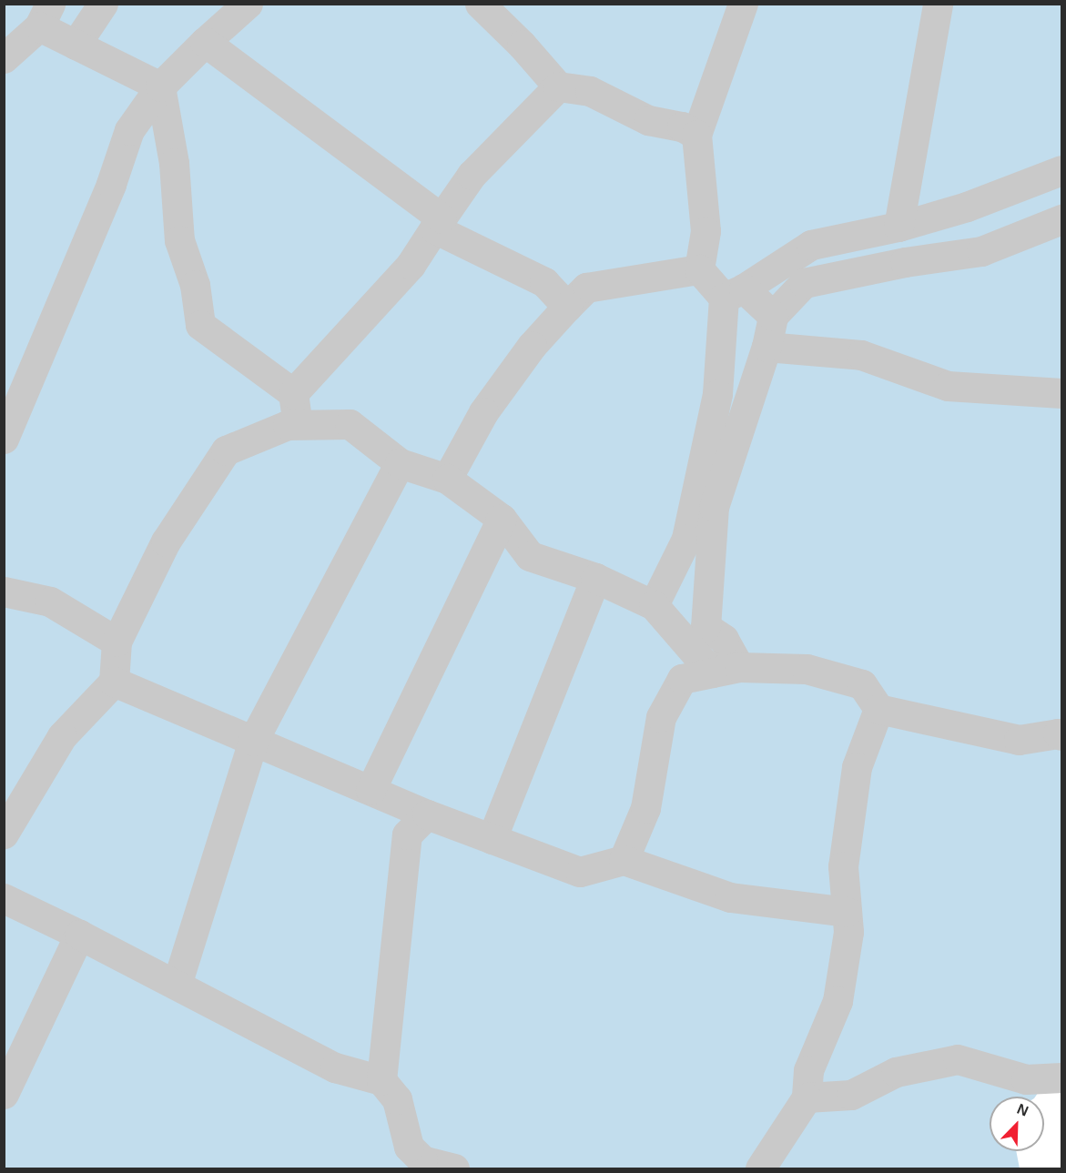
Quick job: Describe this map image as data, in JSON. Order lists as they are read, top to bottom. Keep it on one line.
{"north":"top right"}
